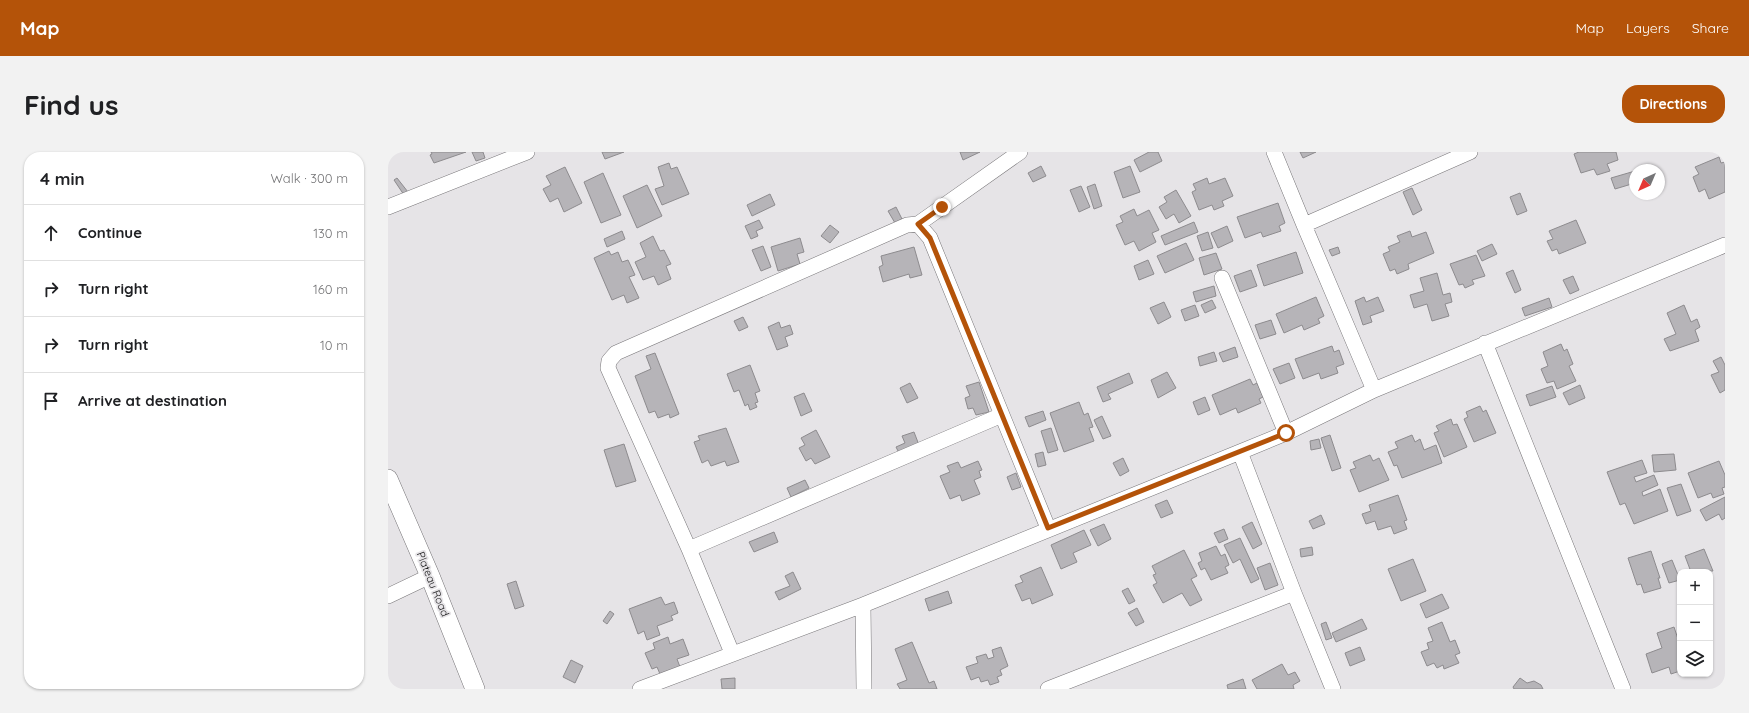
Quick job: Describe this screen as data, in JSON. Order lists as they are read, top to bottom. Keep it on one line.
{"streets":{"street":["Plateau Road"]},"north":"bottom left","page":{"header":"Map","nav":["Map","Layers","Share"],"buttons":"Directions","title":"Find us","heading":["4 min","Walk · 300 m"],"list":[["Continue","130 m"],["Turn right","160 m"],["Turn right","10 m"],"Arrive at destination"],"map_buttons":["+","−"]}}
